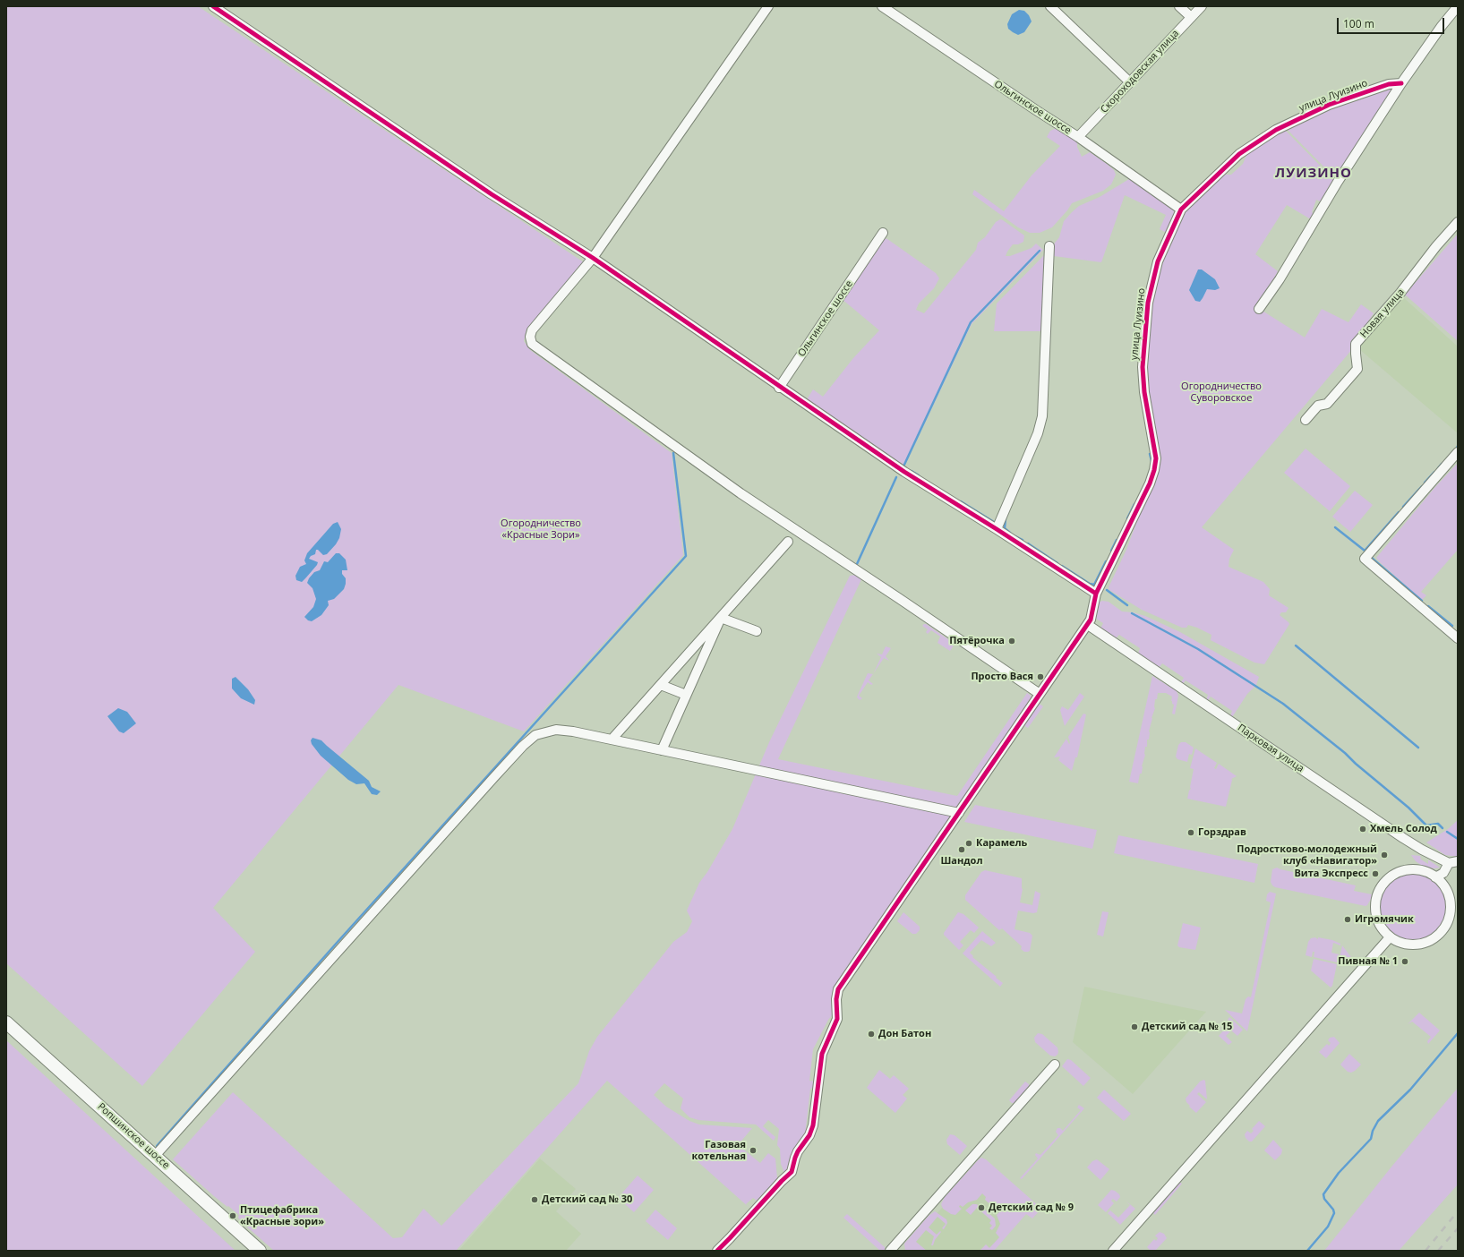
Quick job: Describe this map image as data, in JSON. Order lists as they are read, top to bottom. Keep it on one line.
{"streets":{"main road":["Ропшинское шоссе"],"street":["Скороходовская улица","улица Луизино","Ольгинское шоссе","Новая улица","Парковая улица"]},"crossings":[["Скороходовская улица","Ольгинское шоссе"],["улица Луизино","Ольгинское шоссе"],["улица Луизино","Парковая улица"]],"districts":["ЛУИЗИНО"],"parks":["Огородничество Суворовское","Огородничество «Красные Зори»"],"places":["Пятёрочка","Просто Вася","Хмель Солод","Горздрав","Карамель","Шандол","Подростково-молодежный клуб «Навигатор»","Вита Экспресс","Игромячик","Пивная № 1","Детский сад № 15","Дон Батон","Газовая котельная","Детский сад № 30","Детский сад № 9","Птицефабрика «Красные зори»"],"scale_bar":"100 m"}
